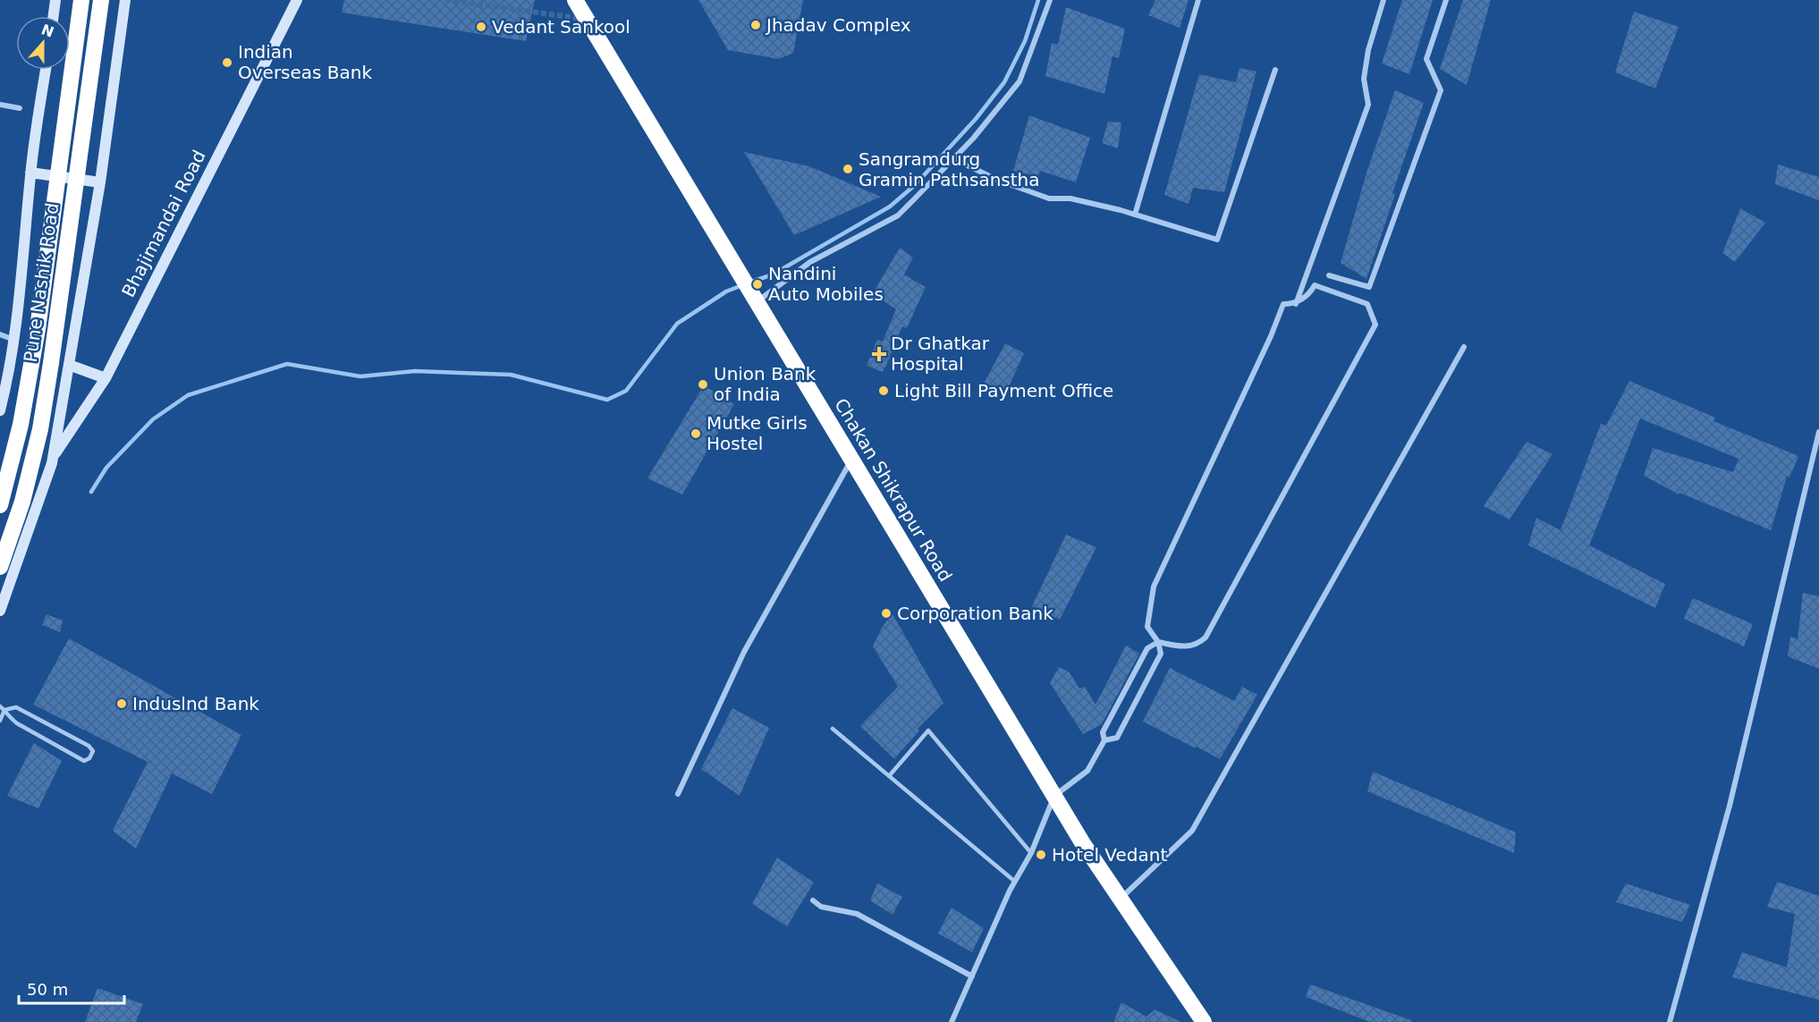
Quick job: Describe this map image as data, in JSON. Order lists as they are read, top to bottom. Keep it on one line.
{"streets":{"highway":["Pune Nashik Road","Chakan Shikrapur Road"],"main road":["Bhajimandai Road"]},"places":{"other":["Jhadav Complex","Vedant Sankool","Indian Overseas Bank","Sangramdurg Gramin Pathsanstha","Nandini Auto Mobiles","Union Bank of India","Light Bill Payment Office","Mutke Girls Hostel","Corporation Bank","Induslnd Bank","Hotel Vedant"],"health":["Dr Ghatkar Hospital"]},"scale_bar":"50 m","north":"top"}
